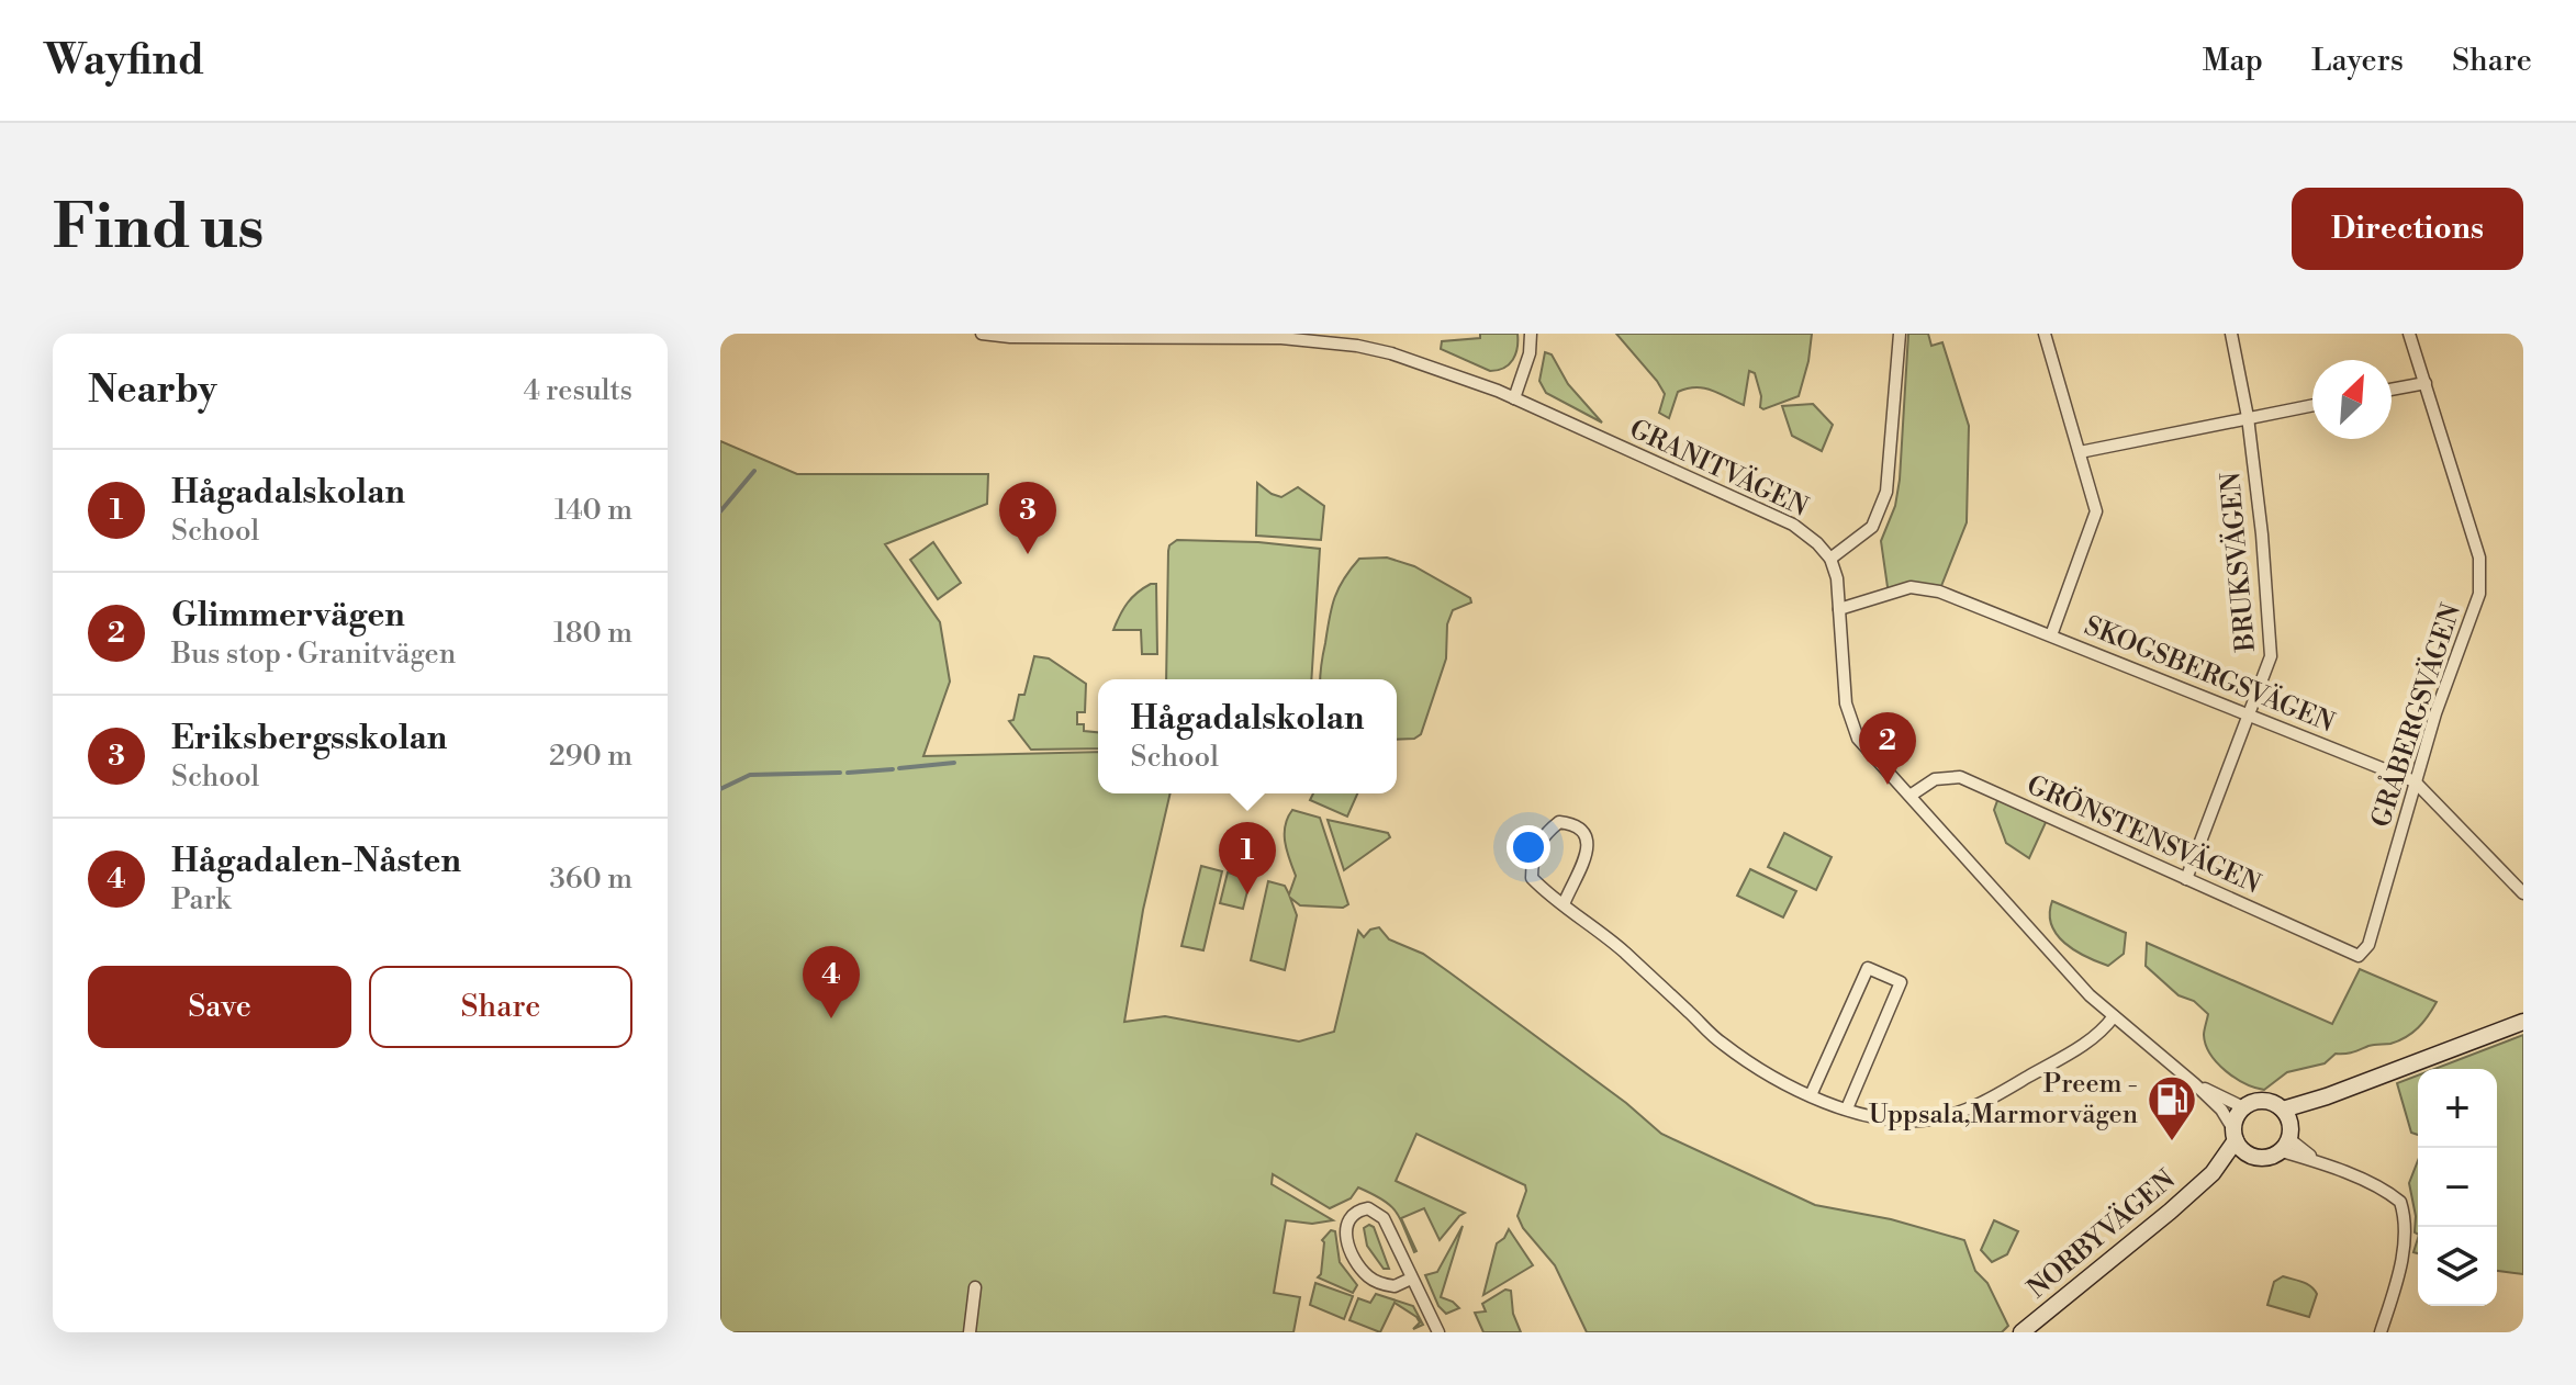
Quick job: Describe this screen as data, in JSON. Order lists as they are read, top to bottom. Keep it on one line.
{"streets":{"street":["GRANITVÄGEN","BRUKSVÄGEN","SKOGSBERGSVÄGEN","GRÅBERGSVÄGEN","GRÖNSTENSVÄGEN","NORBYVÄGEN"]},"crossings":[["BRUKSVÄGEN","SKOGSBERGSVÄGEN"],["BRUKSVÄGEN","GRÖNSTENSVÄGEN"],["SKOGSBERGSVÄGEN","GRÅBERGSVÄGEN"],["GRÅBERGSVÄGEN","GRÖNSTENSVÄGEN"]],"places":{"fuel station":["Preem - Uppsala,Marmorvägen"]},"north":"top right","page":{"header":"Wayfind","nav":["Map","Layers","Share"],"buttons":["Directions",["Save","Share"]],"title":"Find us","heading":["Nearby","4 results"],"list":[{"mark":"1","name":"Hågadalskolan","note":"School","value":"140 m"},{"mark":"2","name":"Glimmervägen","note":"Bus stop · Granitvägen","value":"180 m"},{"mark":"3","name":"Eriksbergsskolan","note":"School","value":"290 m"},{"mark":"4","name":"Hågadalen-Nåsten","note":"Park","value":"360 m"}],"pins":["3","2","1","4"],"popup":["Hågadalskolan","School"],"map_buttons":["+","−"]}}
